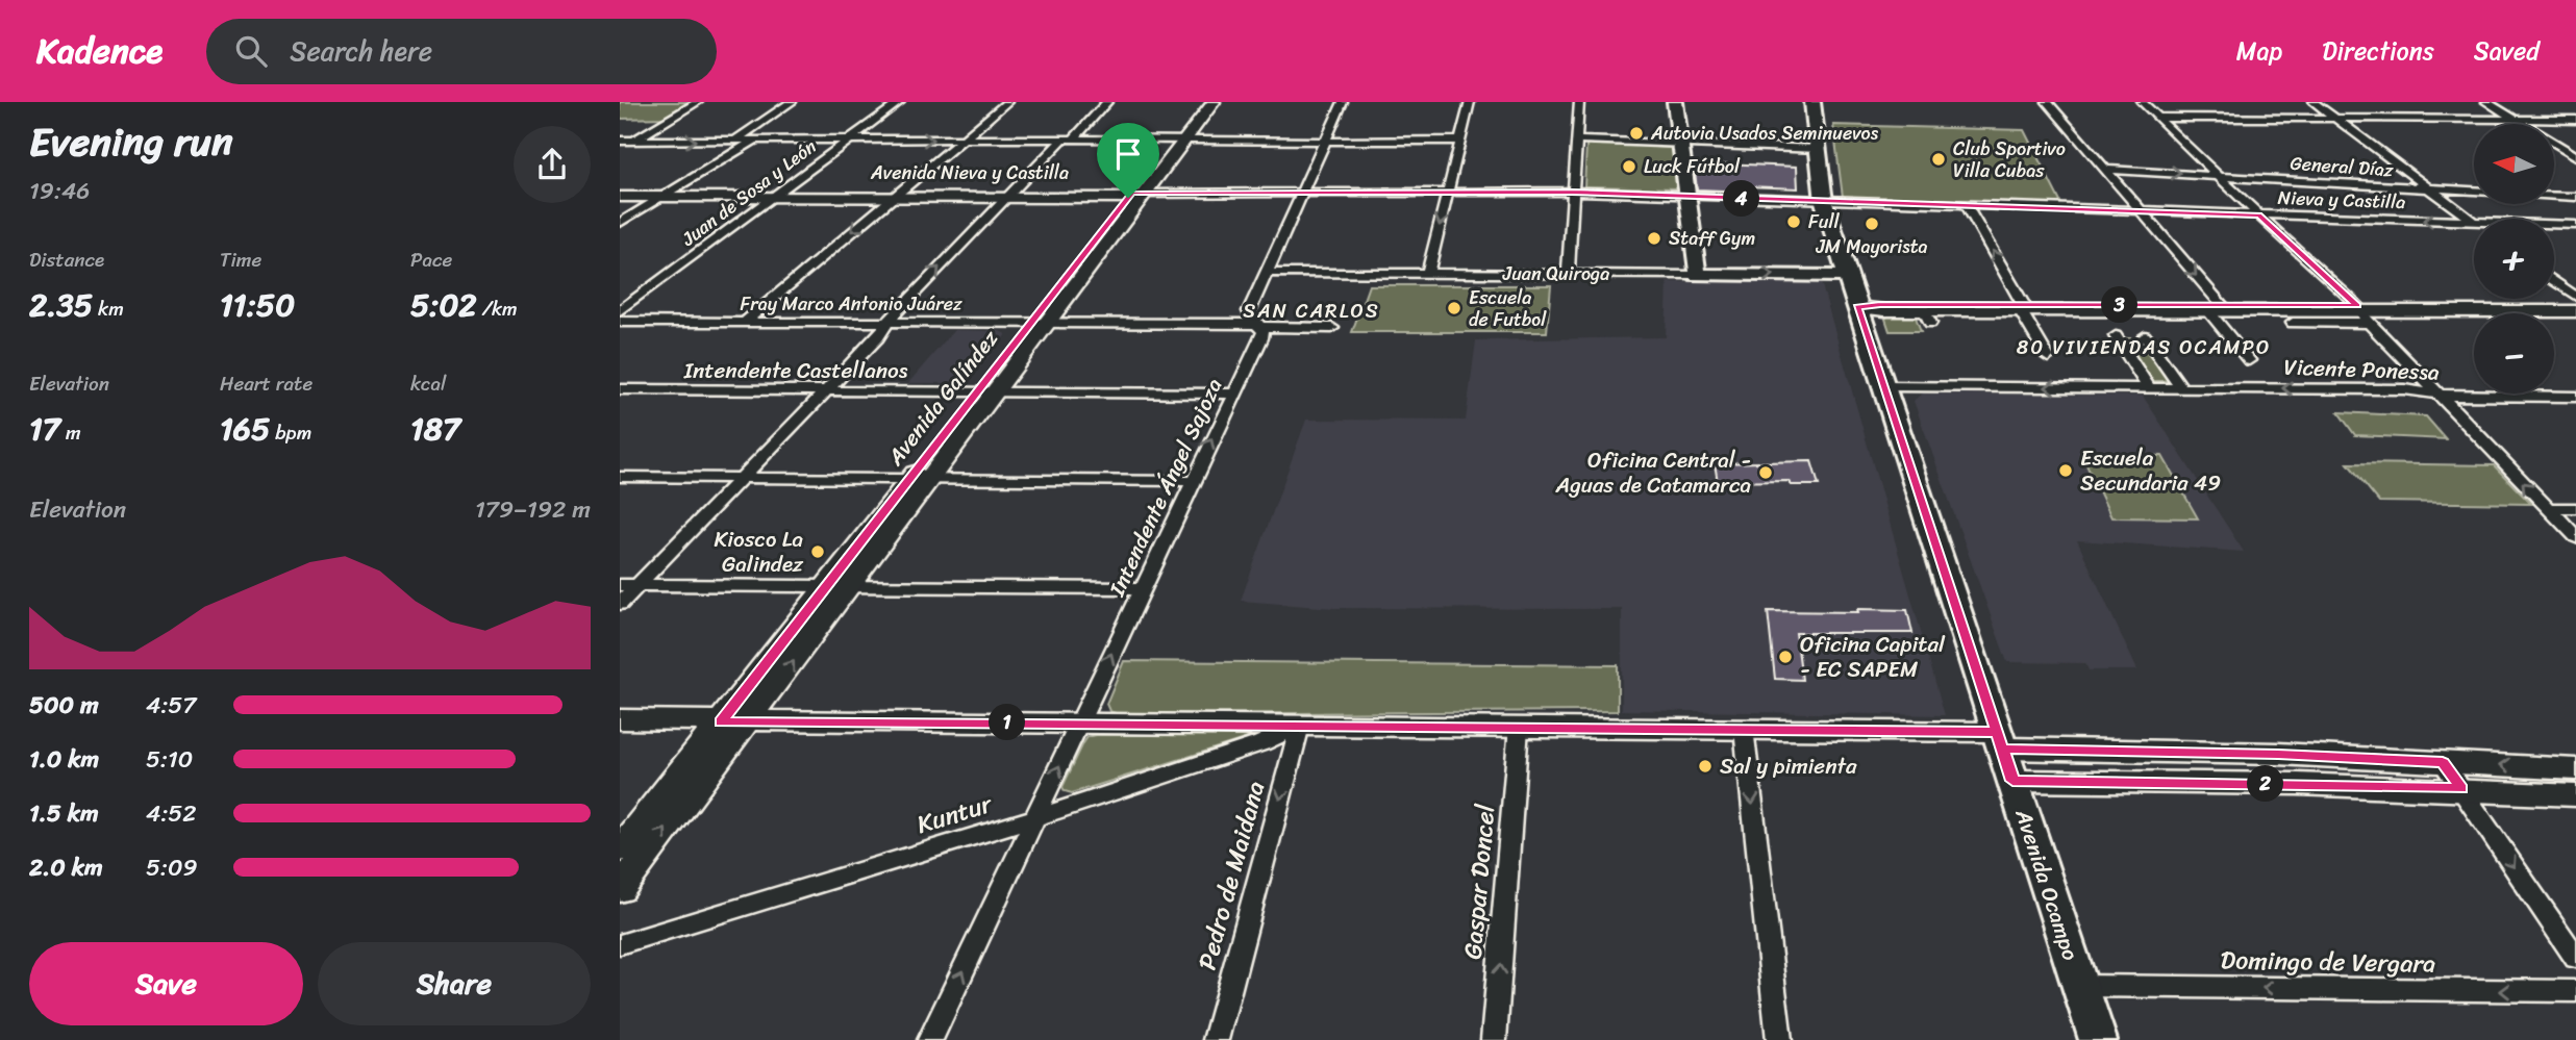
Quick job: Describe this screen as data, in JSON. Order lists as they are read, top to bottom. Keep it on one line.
{"streets":{"main road":["Avenida Nieva y Castilla","Juan Quiroga","Avenida Galíndez","Avenida Ocampo"],"street":["General Díaz","Juan de Sosa y León","Nieva y Castilla","Fray Marco Antonio Juárez","Vicente Ponessa","Intendente Castellanos","Intendente Ángel Sajoza","Kuntur","Pedro de Maidana","Gaspar Doncel","Domingo de Vergara"]},"crossings":[["Avenida Nieva y Castilla","Juan de Sosa y León"],["Avenida Nieva y Castilla","Nieva y Castilla"],["Avenida Nieva y Castilla","Avenida Galíndez"],["Nieva y Castilla","Avenida Galíndez"],["Nieva y Castilla","Intendente Ángel Sajoza"],["Nieva y Castilla","Avenida Ocampo"],["Juan Quiroga","Intendente Ángel Sajoza"],["Juan Quiroga","Avenida Ocampo"],["Fray Marco Antonio Juárez","Avenida Galíndez"],["Fray Marco Antonio Juárez","Intendente Ángel Sajoza"],["Vicente Ponessa","Avenida Ocampo"],["Intendente Castellanos","Avenida Galíndez"],["Intendente Castellanos","Intendente Ángel Sajoza"],["Intendente Ángel Sajoza","Kuntur"],["Kuntur","Pedro de Maidana"],["Avenida Ocampo","Domingo de Vergara"]],"one_way":["Vicente Ponessa","Intendente Ángel Sajoza","Pedro de Maidana","Gaspar Doncel","Domingo de Vergara"],"districts":["SAN CARLOS","80 VIVIENDAS OCAMPO"],"places":["Autovia Usados Seminuevos","Club Sportivo Villa Cubas","Luck Fútbol","Full","JM Mayorista","Staff Gym","Escuela de Futbol","Escuela Secundaria 49","Oficina Central - Aguas de Catamarca","Kiosco La Galindez","Oficina Capital - EC SAPEM","Sal y pimienta"],"north":"left","page":{"header":"Kadence","search":"Search here","nav":["Map","Directions","Saved"],"heading":["Evening run","19:46"],"map_buttons":["+","−"],"pins":["4","3","1","2"],"stats":[["Distance","2.35 km"],["Time","11:50"],["Pace","5:02 /km"],["Elevation","17 m"],["Heart rate","165 bpm"],["kcal","187"]],"chart":["Elevation","179–192 m"],"list":[{"name":"500 m","note":"4:57"},{"name":"1.0 km","note":"5:10"},{"name":"1.5 km","note":"4:52"},{"name":"2.0 km","note":"5:09"}],"buttons":["Save","Share"]}}
